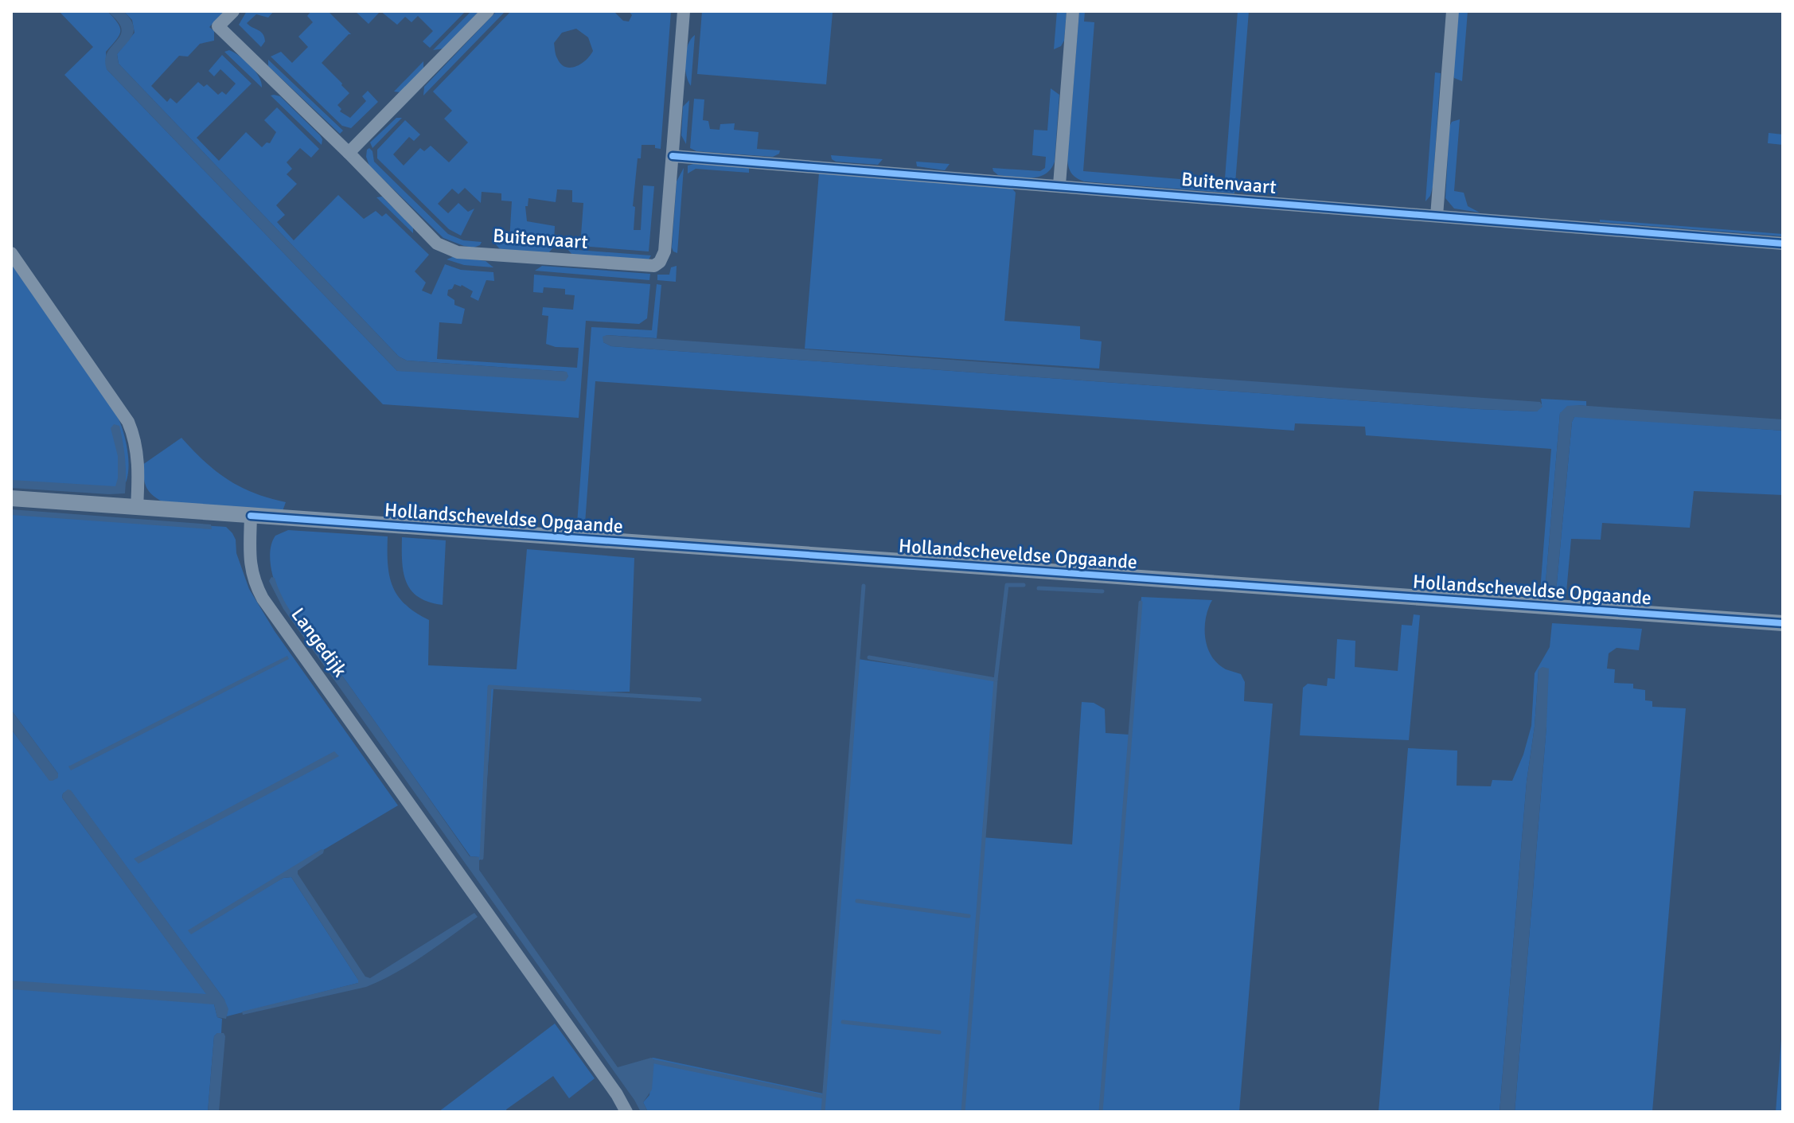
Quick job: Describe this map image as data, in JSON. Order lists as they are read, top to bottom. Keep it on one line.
{"streets":{"street":["Buitenvaart","Hollandscheveldse Opgaande","Langedijk"]},"crossings":[["Hollandscheveldse Opgaande","Langedijk"]]}
